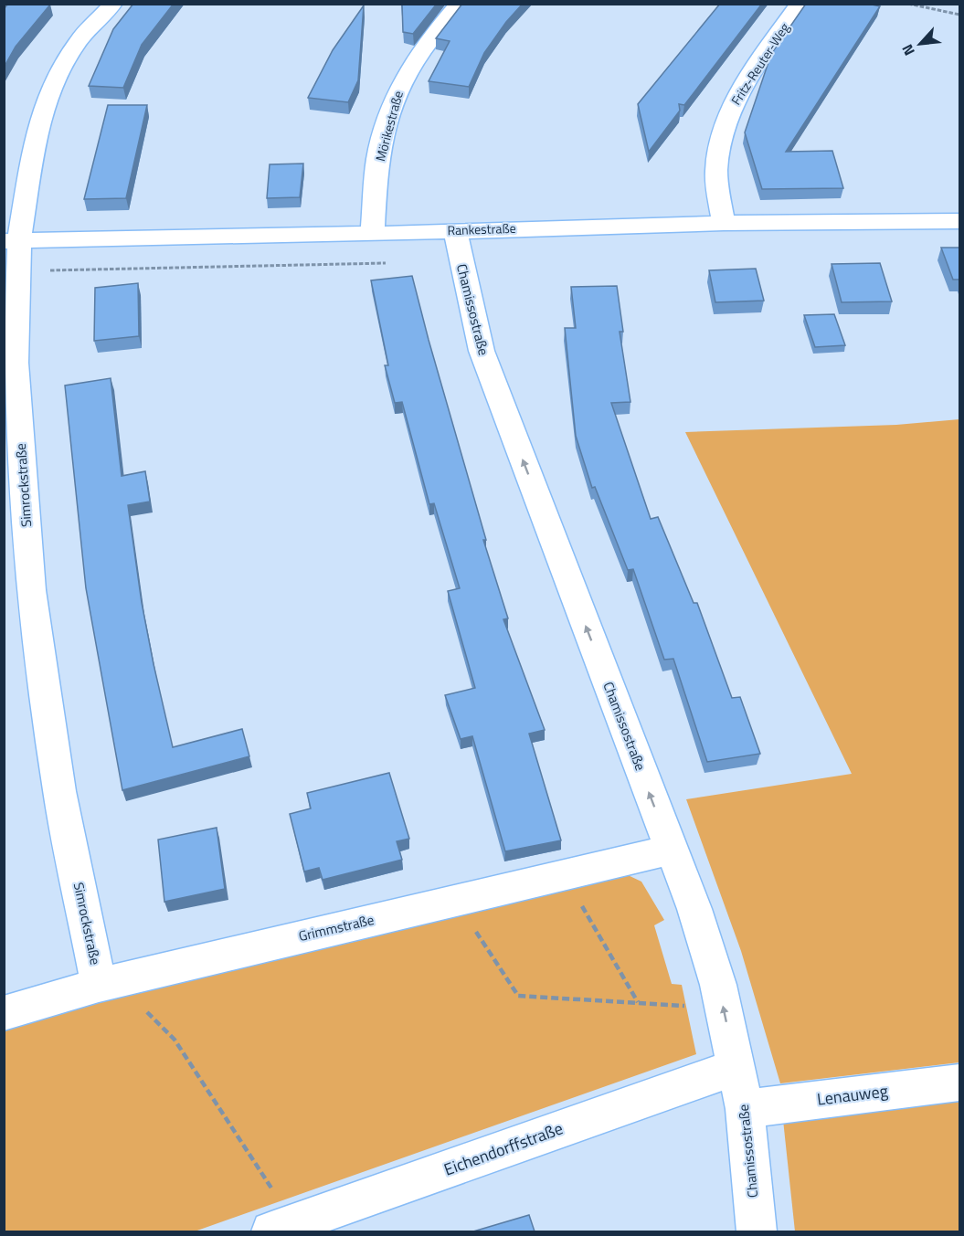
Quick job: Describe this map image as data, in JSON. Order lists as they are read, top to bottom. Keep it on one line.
{"streets":{"street":["Fritz-Reuter-Weg","Mörikestraße","Rankestraße","Chamissostraße","Simrockstraße","Grimmstraße","Lenauweg","Eichendorffstraße"]},"crossings":[["Fritz-Reuter-Weg","Rankestraße"],["Mörikestraße","Rankestraße"],["Rankestraße","Chamissostraße"],["Rankestraße","Simrockstraße"],["Chamissostraße","Grimmstraße"],["Chamissostraße","Lenauweg"],["Chamissostraße","Eichendorffstraße"],["Simrockstraße","Grimmstraße"]],"one_way":["Chamissostraße"],"north":"bottom left"}
